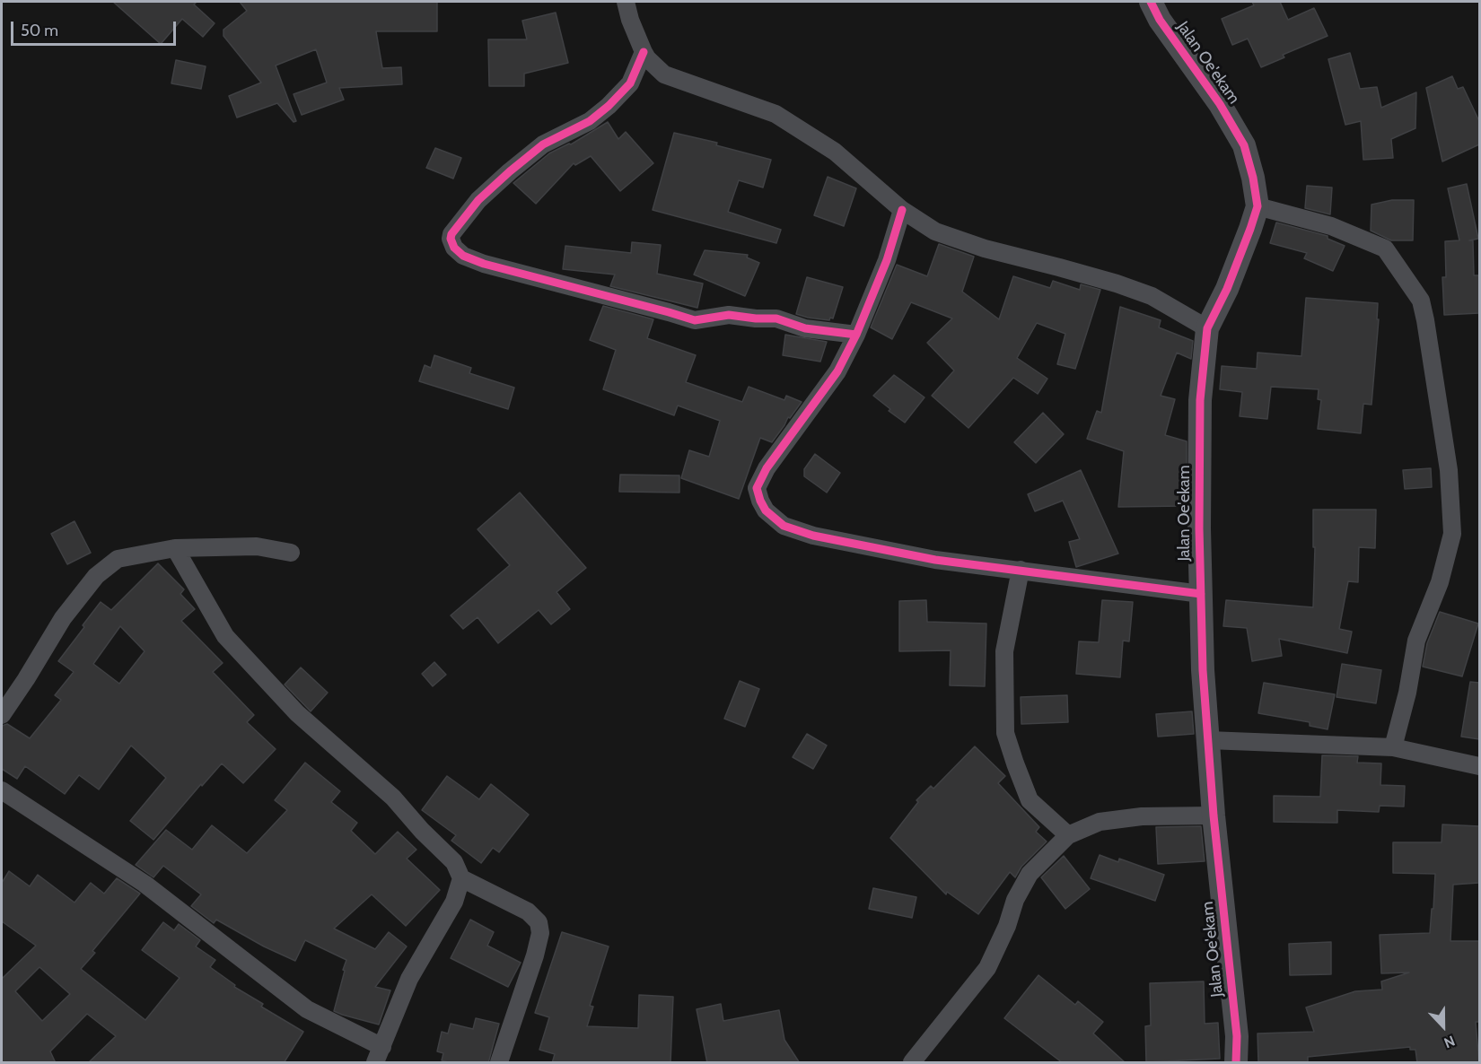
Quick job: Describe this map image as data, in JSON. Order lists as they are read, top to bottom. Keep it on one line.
{"streets":{"street":["Jalan Oe'ekam"]},"scale_bar":"50 m","north":"bottom"}
